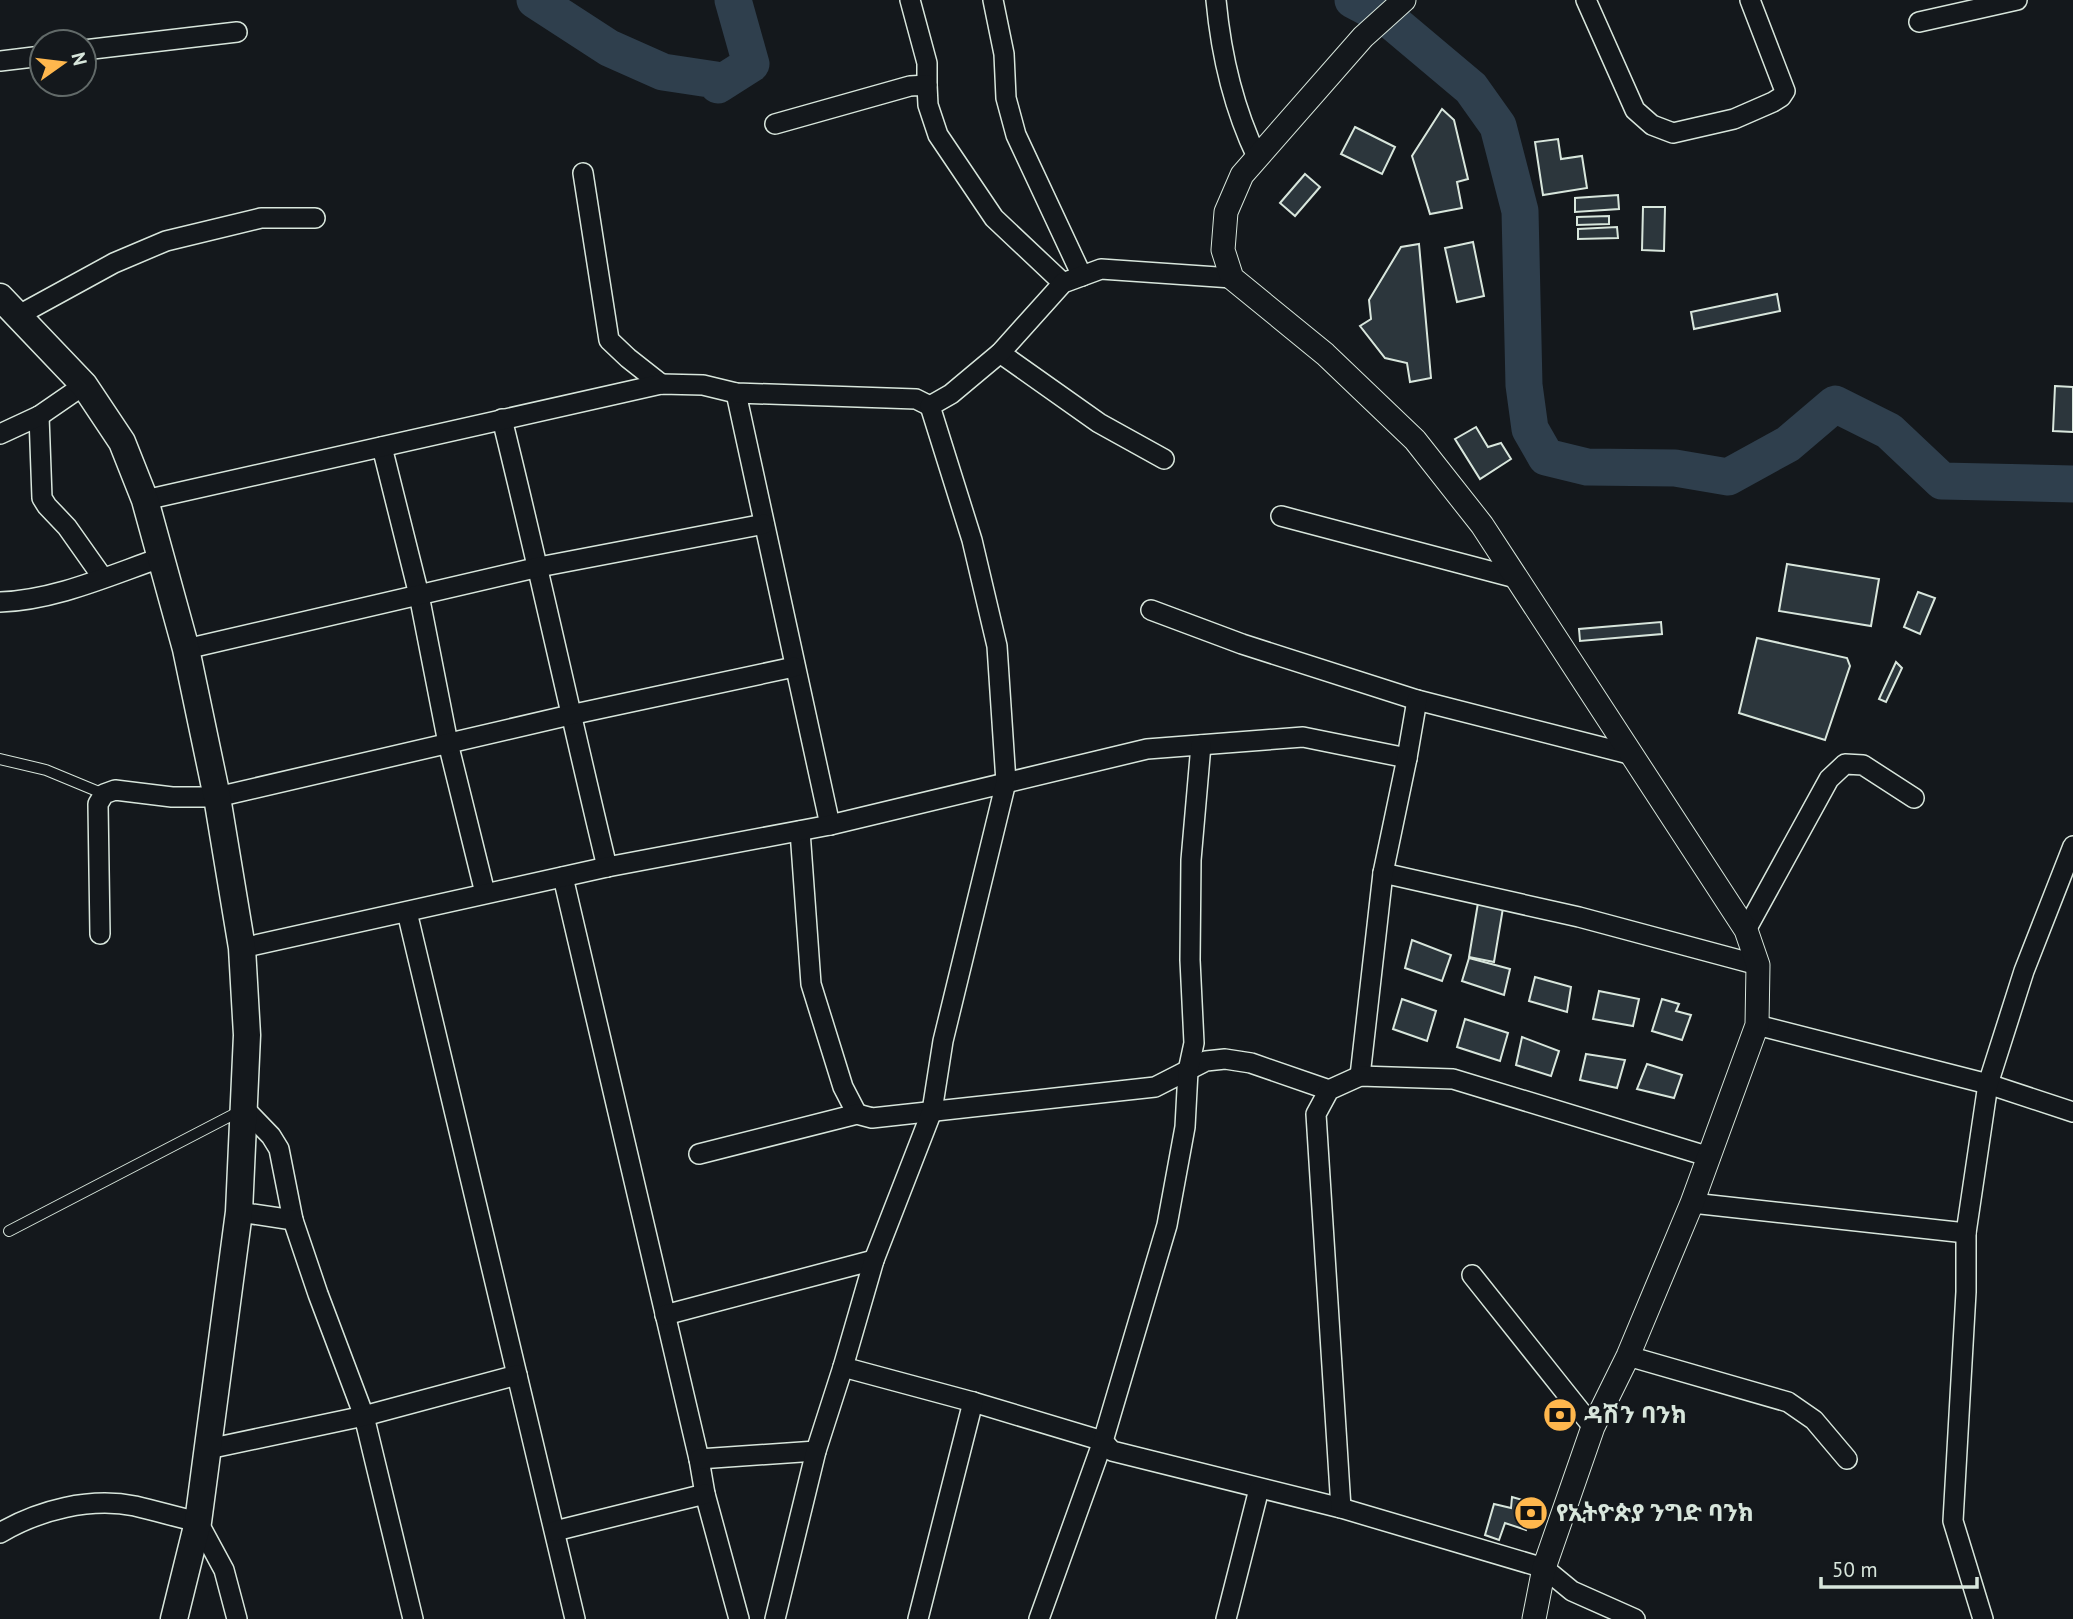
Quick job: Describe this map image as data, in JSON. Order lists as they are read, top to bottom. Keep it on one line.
{"places":{"bank":["ዳሽን ባንክ","የኢትዮጵያ ንግድ ባንክ"]},"scale_bar":"50 m","north":"right"}
